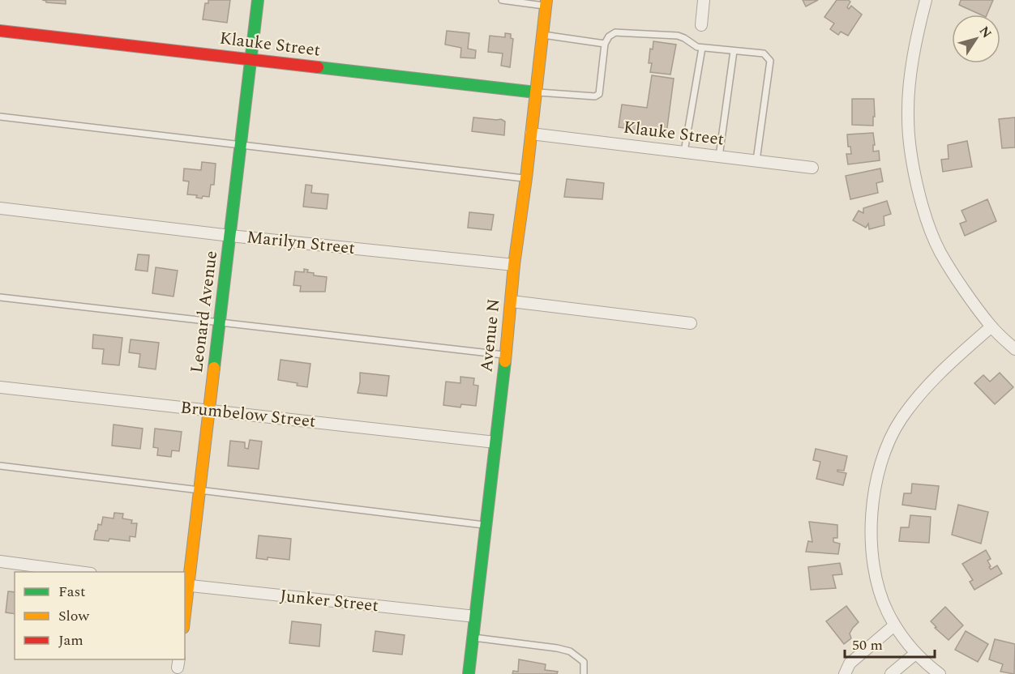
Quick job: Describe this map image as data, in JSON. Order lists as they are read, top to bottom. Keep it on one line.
{"streets":{"street":["Klauke Street","Marilyn Street","Leonard Avenue","Avenue N","Brumbelow Street","Junker Street"]},"crossings":[["Klauke Street","Leonard Avenue"],["Klauke Street","Avenue N"],["Marilyn Street","Leonard Avenue"],["Marilyn Street","Avenue N"],["Leonard Avenue","Brumbelow Street"],["Leonard Avenue","Junker Street"],["Avenue N","Brumbelow Street"],["Avenue N","Junker Street"]],"legend":["Fast","Slow","Jam"],"scale_bar":"50 m","north":"top right"}
